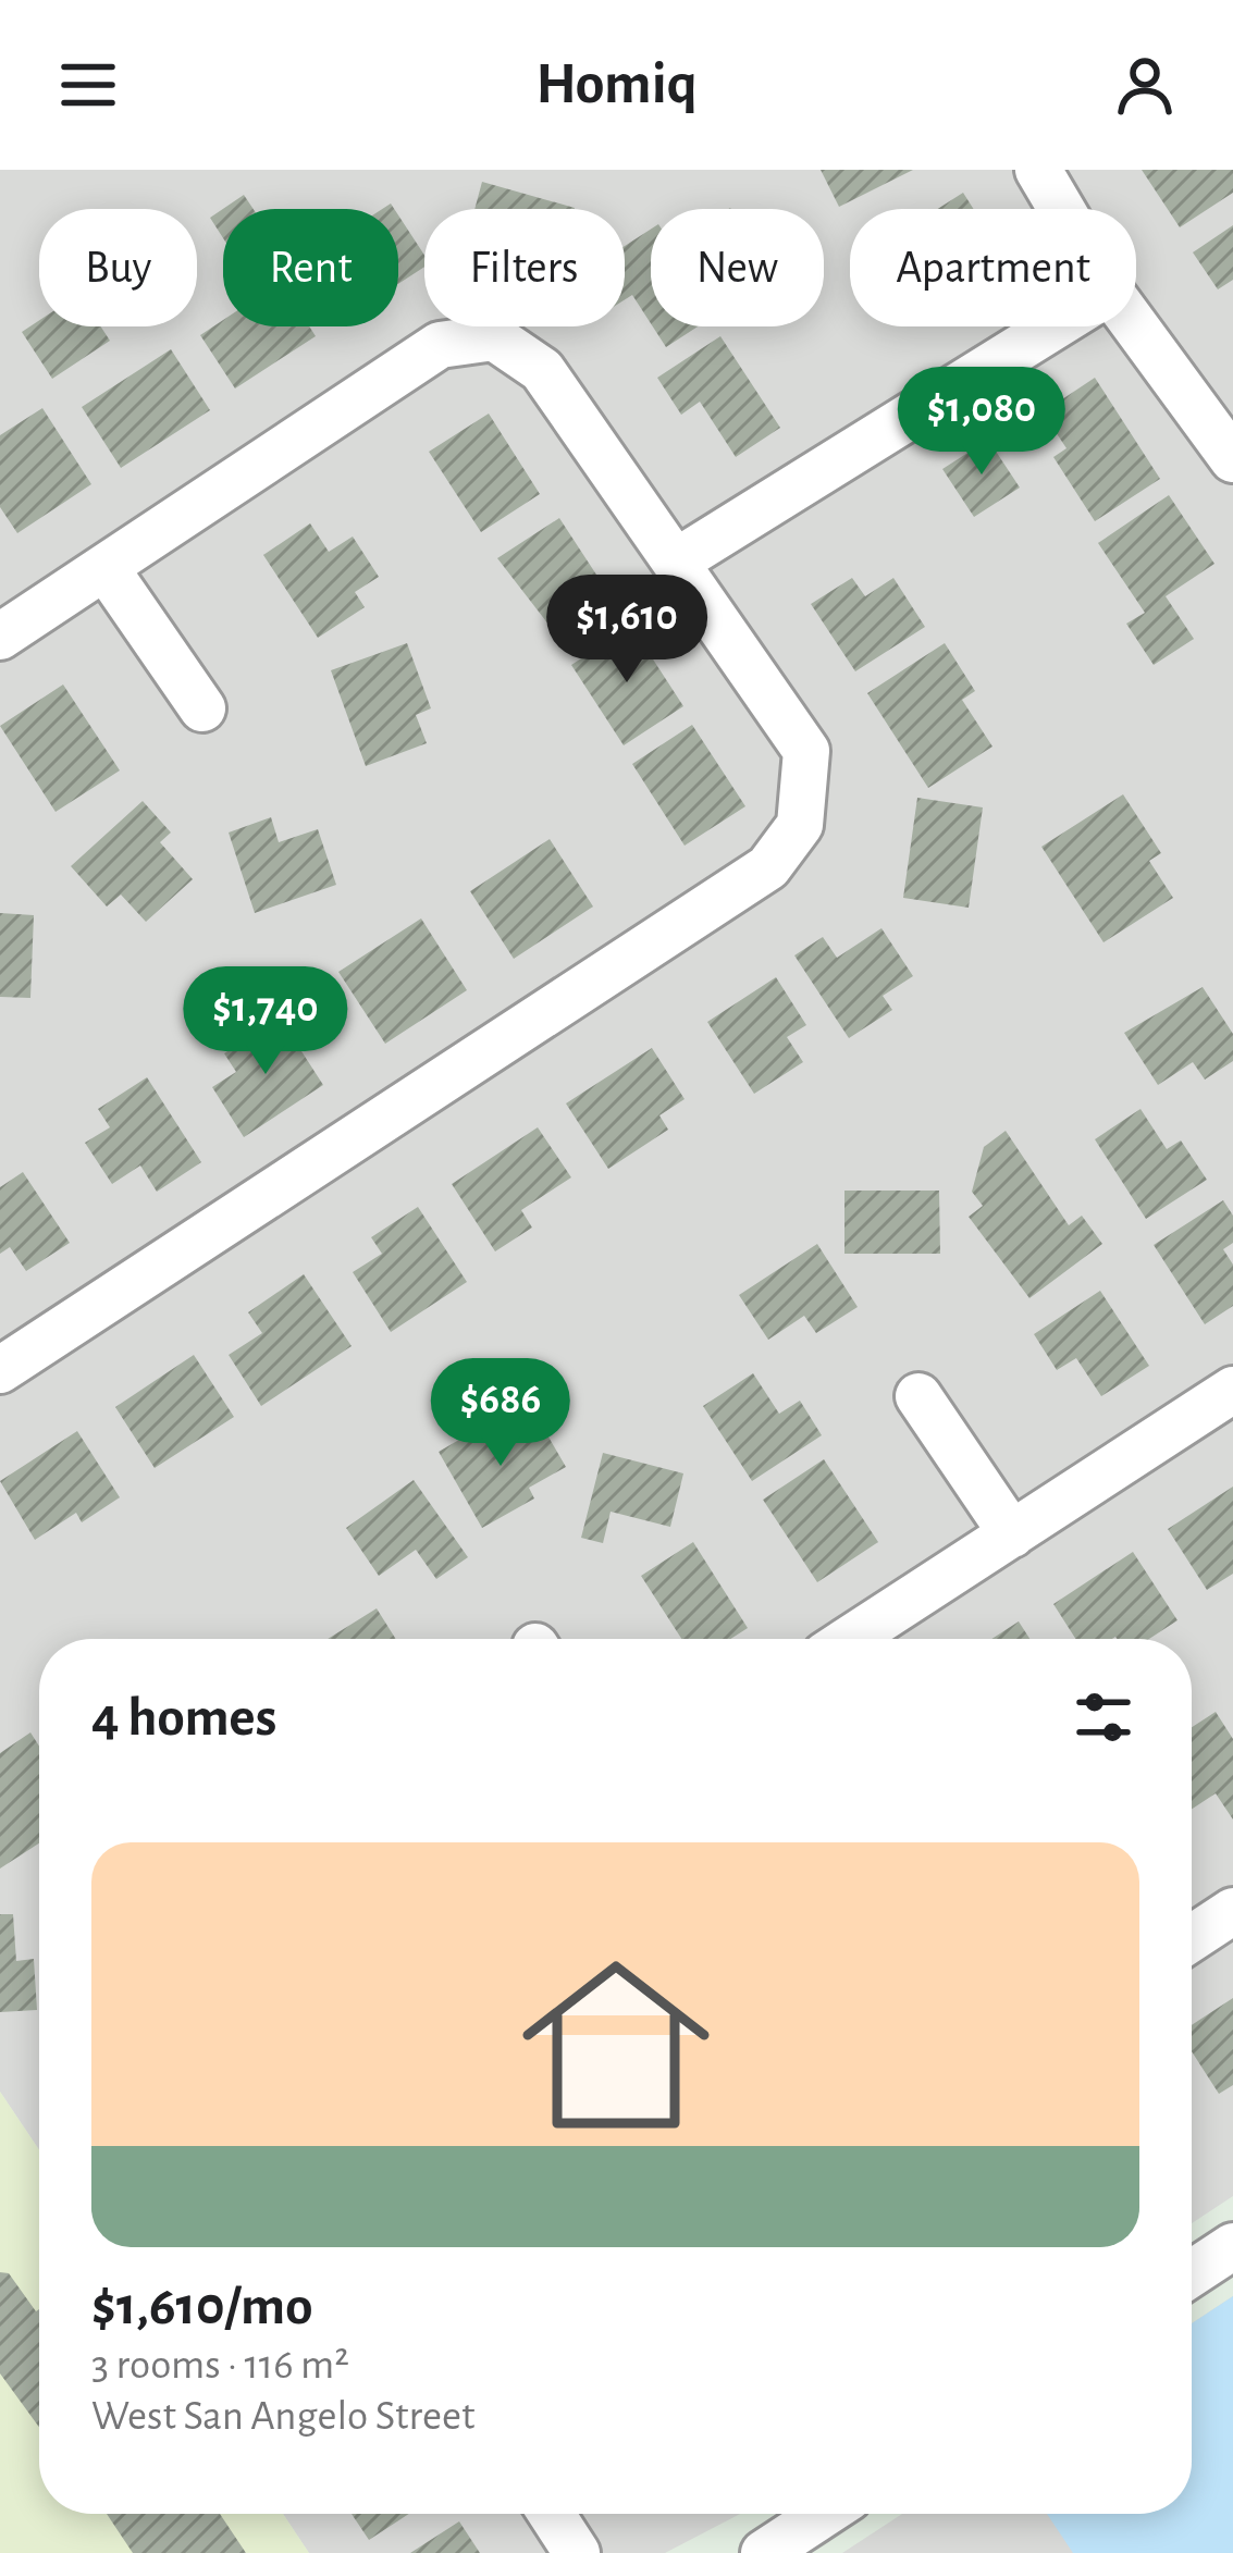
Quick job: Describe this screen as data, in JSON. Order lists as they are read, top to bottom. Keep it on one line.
{"page":{"header":"Homiq","chip":["Buy","Rent","Filters","New","Apartment"],"price":["$1,080","$1,610","$1,740","$686"],"heading":"4 homes","list":[{"name":"$1,610/mo","note":"3 rooms · 116 m² · West San Angelo Street"}]}}
